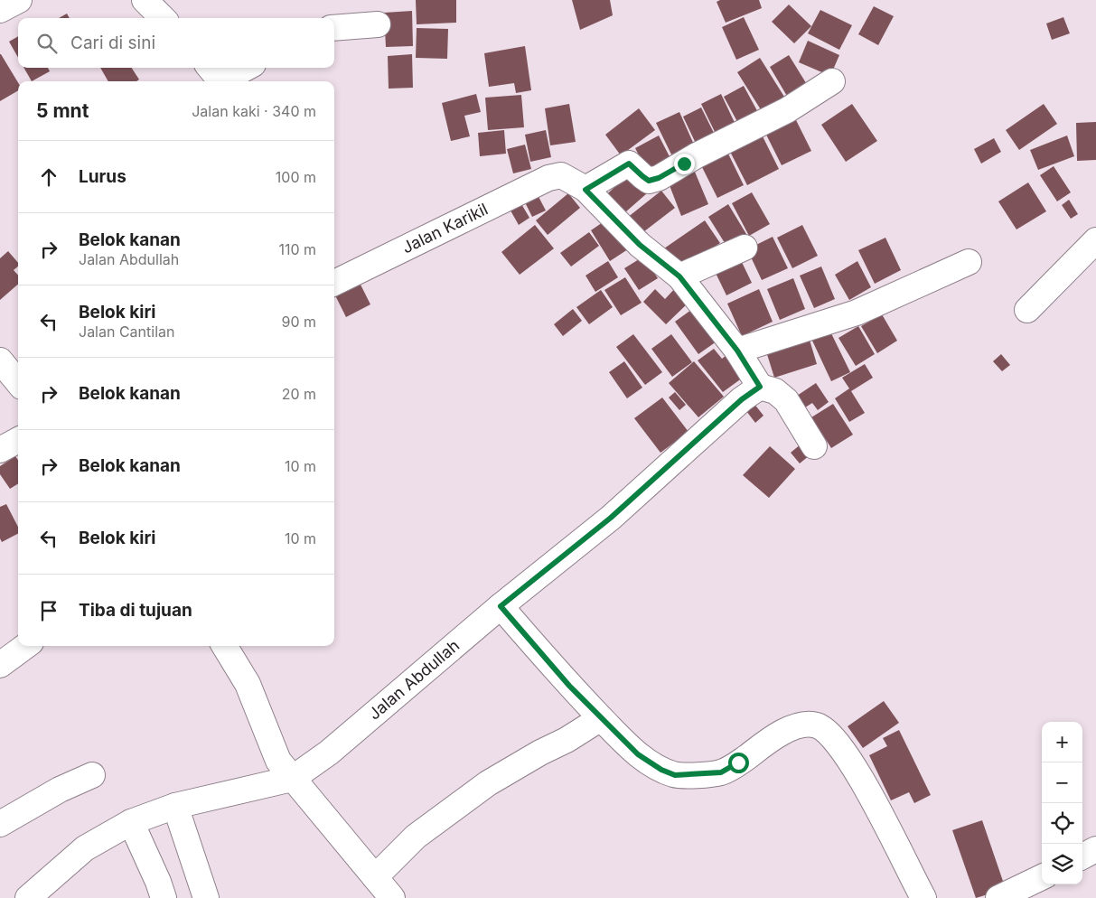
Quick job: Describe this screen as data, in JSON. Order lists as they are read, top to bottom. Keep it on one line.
{"streets":{"street":["Jalan Karikil","Jalan Abdullah"]},"page":{"search":"Cari di sini","heading":["5 mnt","Jalan kaki · 340 m"],"list":[["Lurus","100 m"],["Belok kanan","Jalan Abdullah","110 m"],["Belok kiri","Jalan Cantilan","90 m"],["Belok kanan","20 m"],["Belok kanan","10 m"],["Belok kiri","10 m"],"Tiba di tujuan"],"map_buttons":["+","−"]}}
